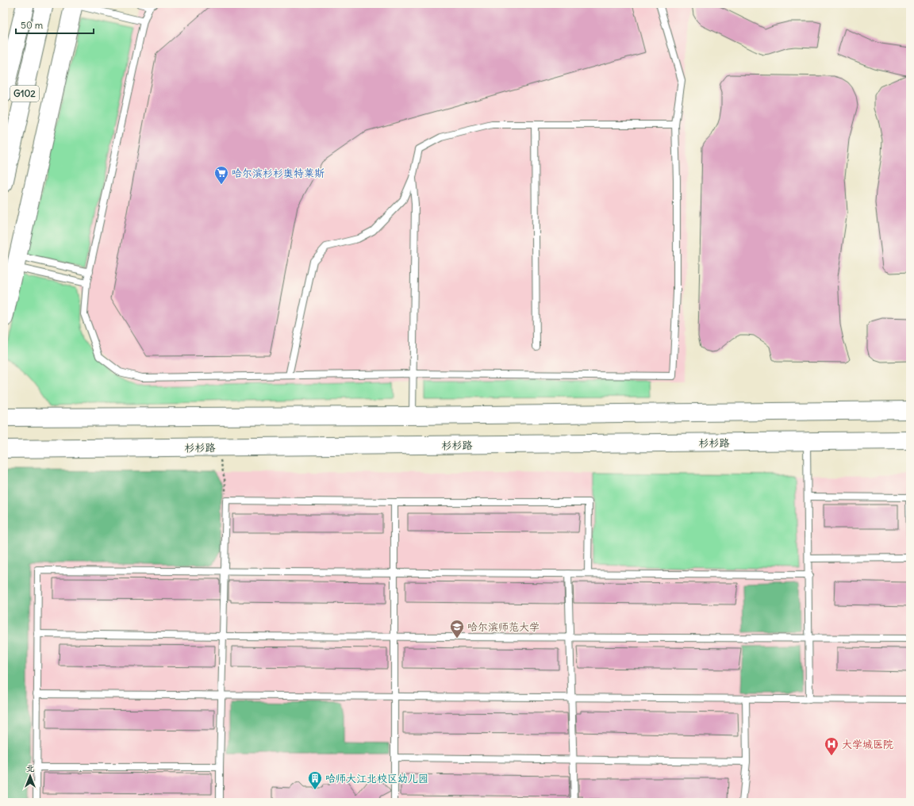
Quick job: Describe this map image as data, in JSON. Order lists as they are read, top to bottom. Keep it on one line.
{"streets":{"main road":["G102","杉杉路"]},"places":{"supermarket":["哈尔滨杉杉奥特莱斯"],"school or university":["哈尔滨师范大学"],"hospital":["大学城医院"],"building":["哈师大江北校区幼儿园"]},"scale_bar":"50 m","north":"top"}
